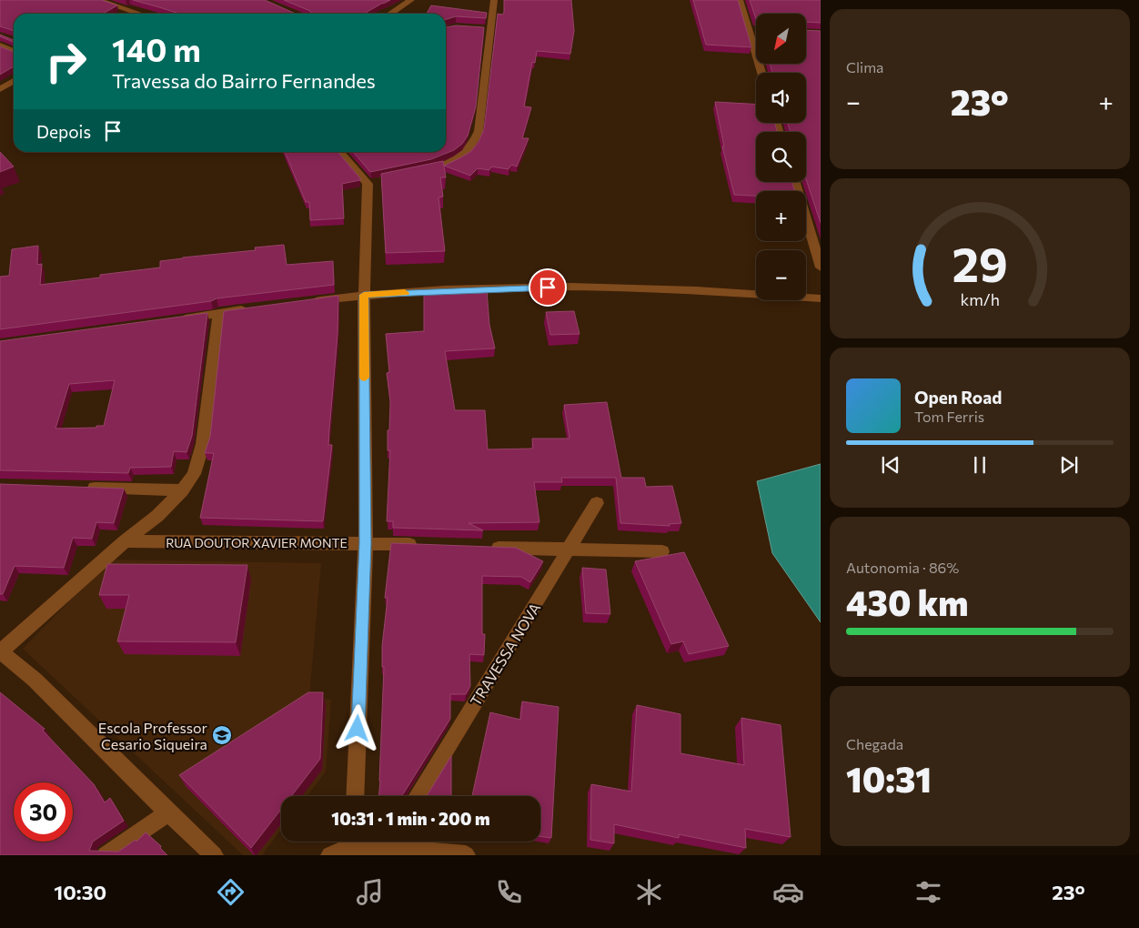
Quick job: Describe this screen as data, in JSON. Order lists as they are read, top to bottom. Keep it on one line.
{"streets":{"street":["RUA DOUTOR XAVIER MONTE","TRAVESSA NOVA"]},"places":{"school or university":["Escola Professor Cesario Siqueira"]},"north":"bottom left","page":{"tile":["Clima",["Autonomia · 86%","430 km"],["Chegada","10:31"]],"map_buttons":["+","−"],"turn":["140 m","Travessa do Bairro Fernandes"],"heat":["−","23°","+"],"then":"Depois","song":["Open Road","Tom Ferris"],"limit":"30","trip":"10:31 · 1 min · 200 m","tabs":["10:30","23°"],"gauge":["29","km/h"]}}
